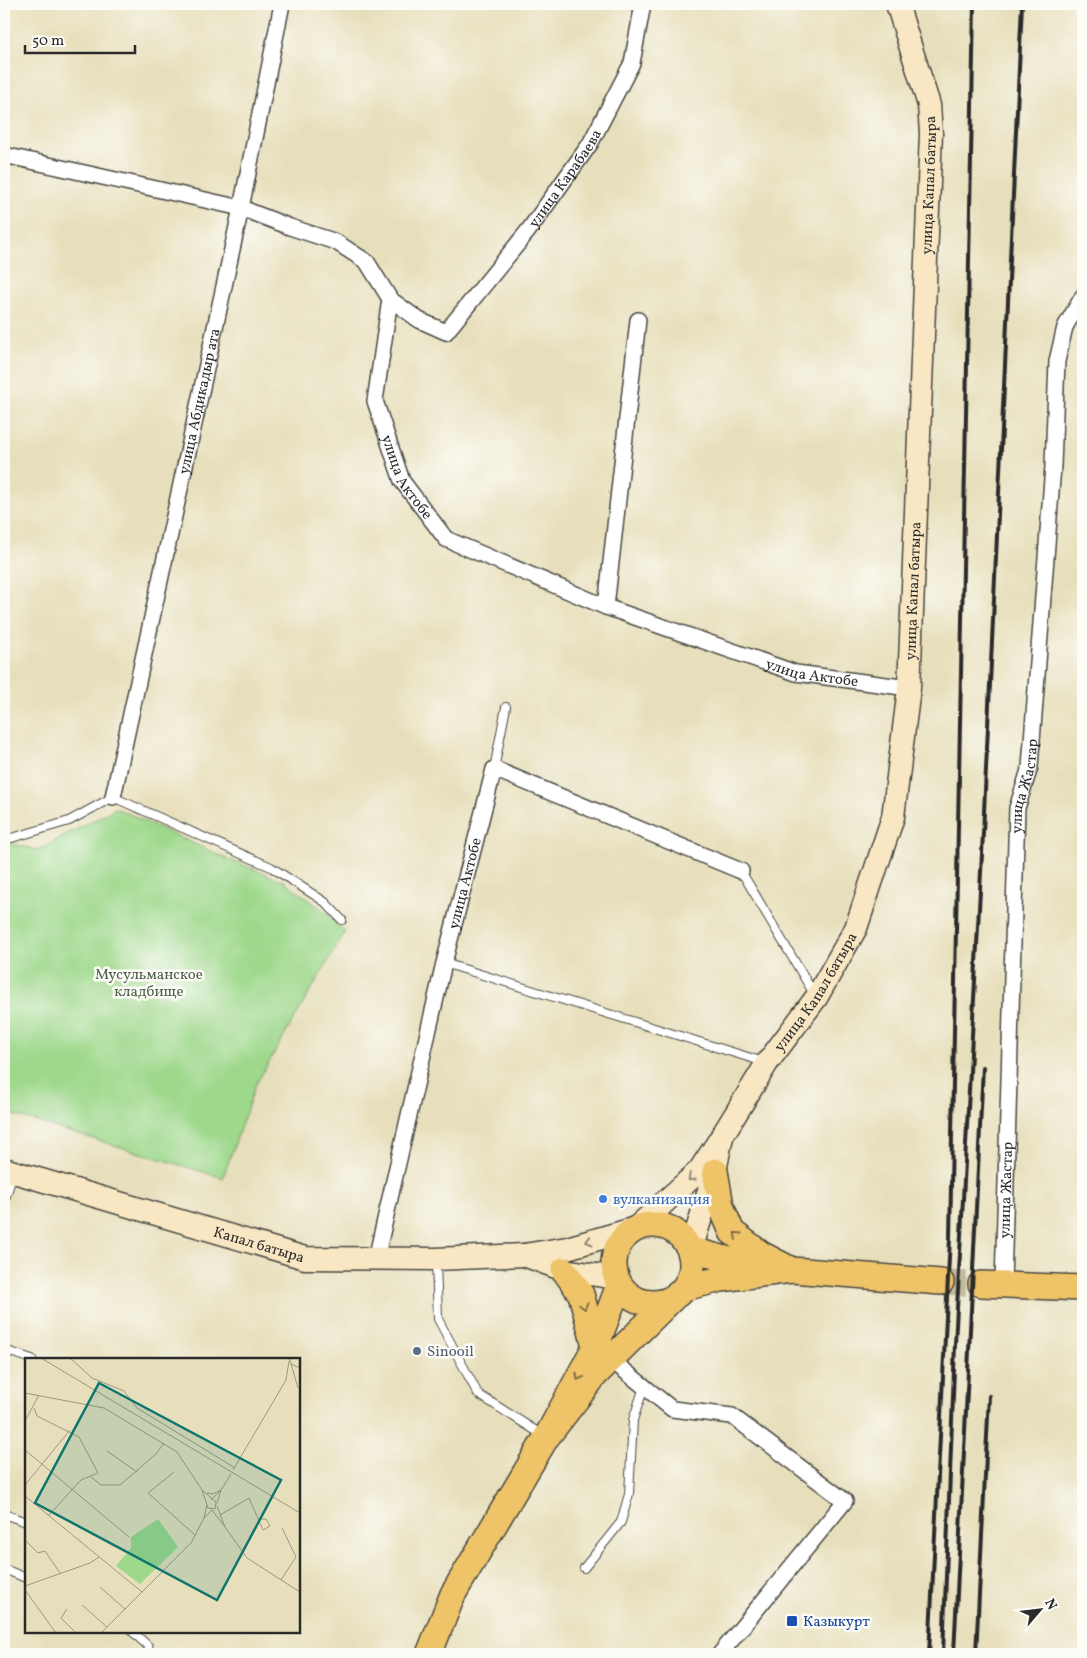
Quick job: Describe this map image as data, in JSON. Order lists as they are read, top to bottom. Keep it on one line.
{"streets":{"main road":["улица Капал батыра","Капал батыра"],"street":["улица Карабаева","улица Абдикадыр ата","улица Актобе","улица Жастар"]},"crossings":[["улица Карабаева","улица Актобе"],["улица Капал батыра","улица Актобе"],["улица Капал батыра","Капал батыра"],["улица Актобе","Капал батыра"]],"parks":["Мусульманское кладбище"],"places":{"other":["вулканизация","Sinooil"],"transit":["Казыкурт"]},"scale_bar":"50 m","north":"top right"}
